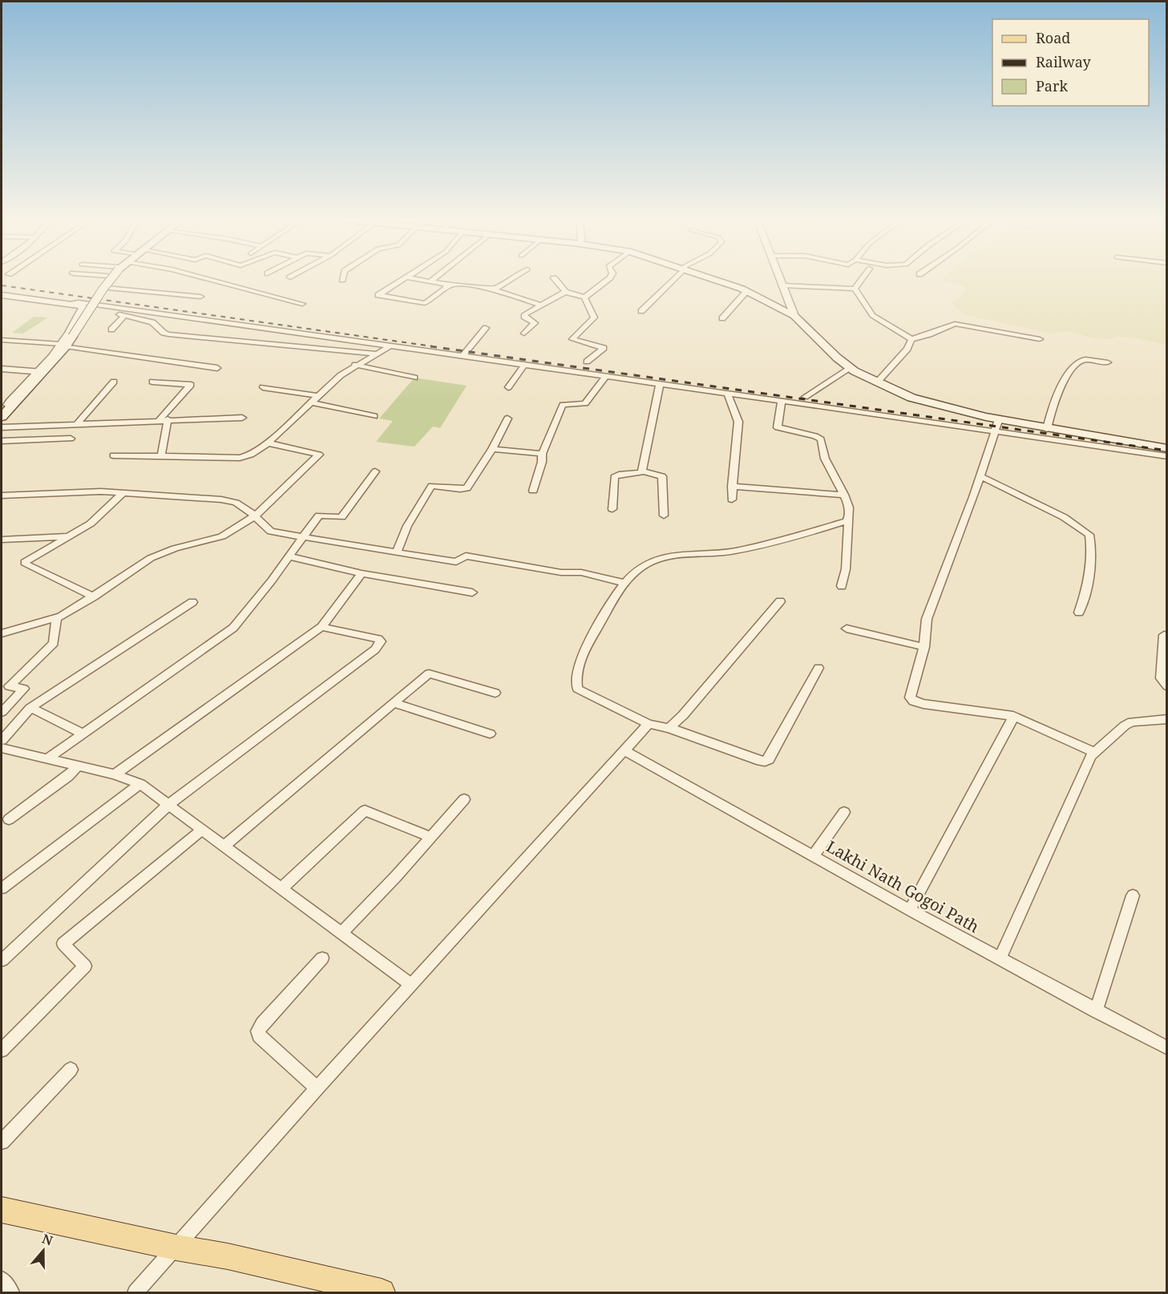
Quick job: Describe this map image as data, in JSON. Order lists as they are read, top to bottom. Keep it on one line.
{"streets":{"street":["Lakhi Nath Gogoi Path"]},"legend":["Road","Railway","Park"],"north":"top"}
